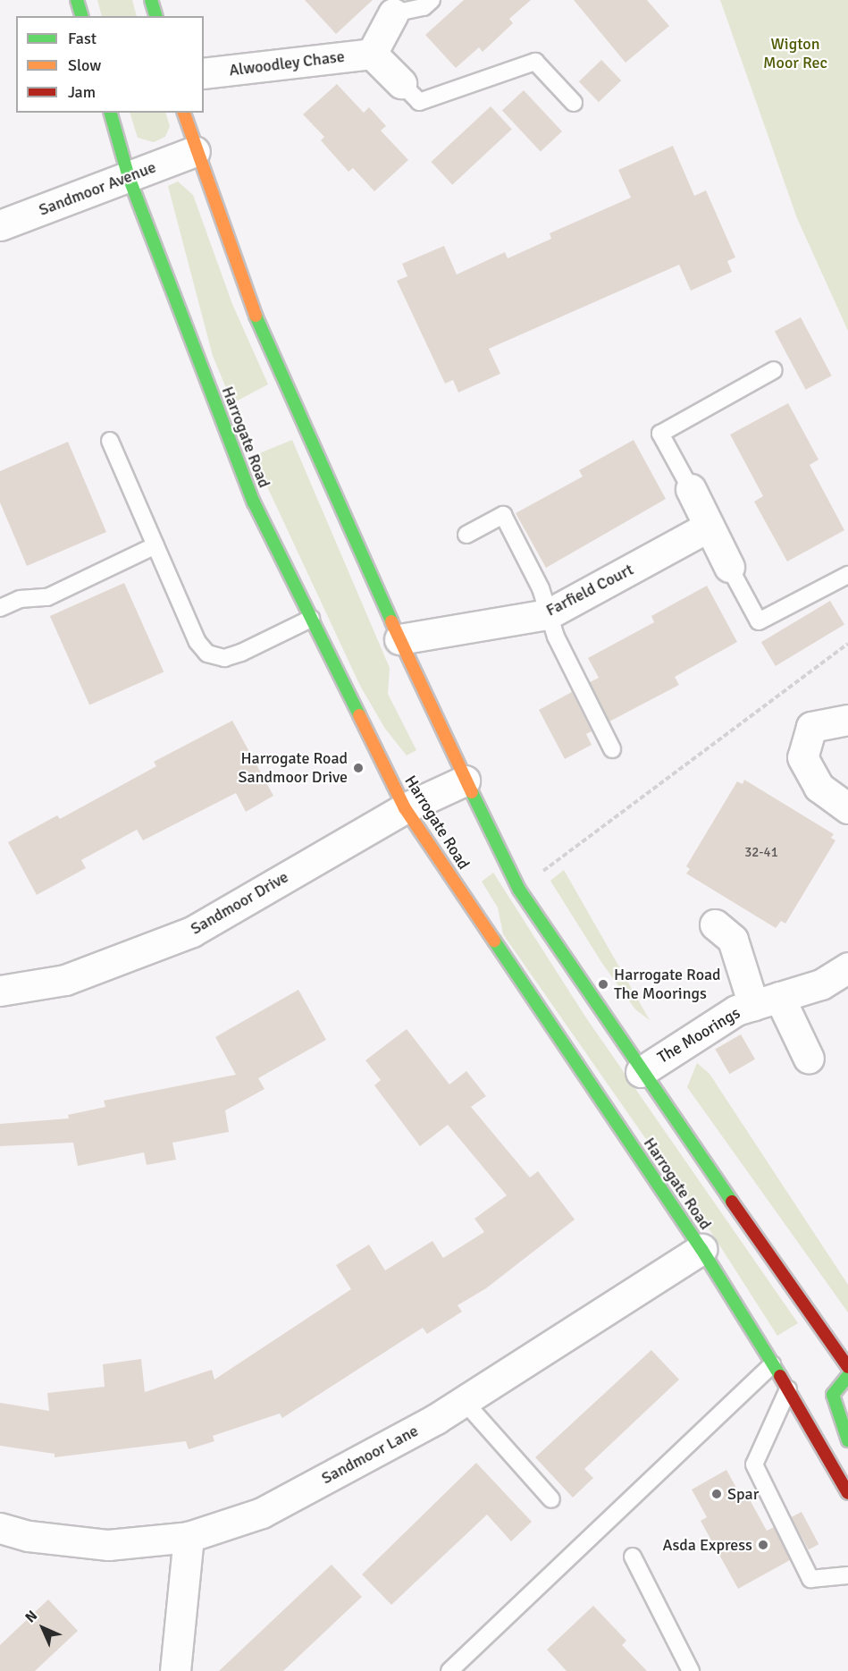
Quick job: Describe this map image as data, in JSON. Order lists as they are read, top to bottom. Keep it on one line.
{"streets":{"highway":["Harrogate Road"],"street":["Alwoodley Chase","Sandmoor Avenue","Farfield Court","Sandmoor Drive","The Moorings","Sandmoor Lane"]},"crossings":[["Sandmoor Avenue","Harrogate Road"],["Harrogate Road","Farfield Court"],["Harrogate Road","Sandmoor Drive"],["Harrogate Road","The Moorings"],["Harrogate Road","Sandmoor Lane"]],"parks":["Wigton Moor Rec"],"places":["Harrogate Road Sandmoor Drive","Harrogate Road The Moorings","Spar","Asda Express"],"house_numbers":["32-41"],"legend":["Fast","Slow","Jam"],"north":"top left"}
